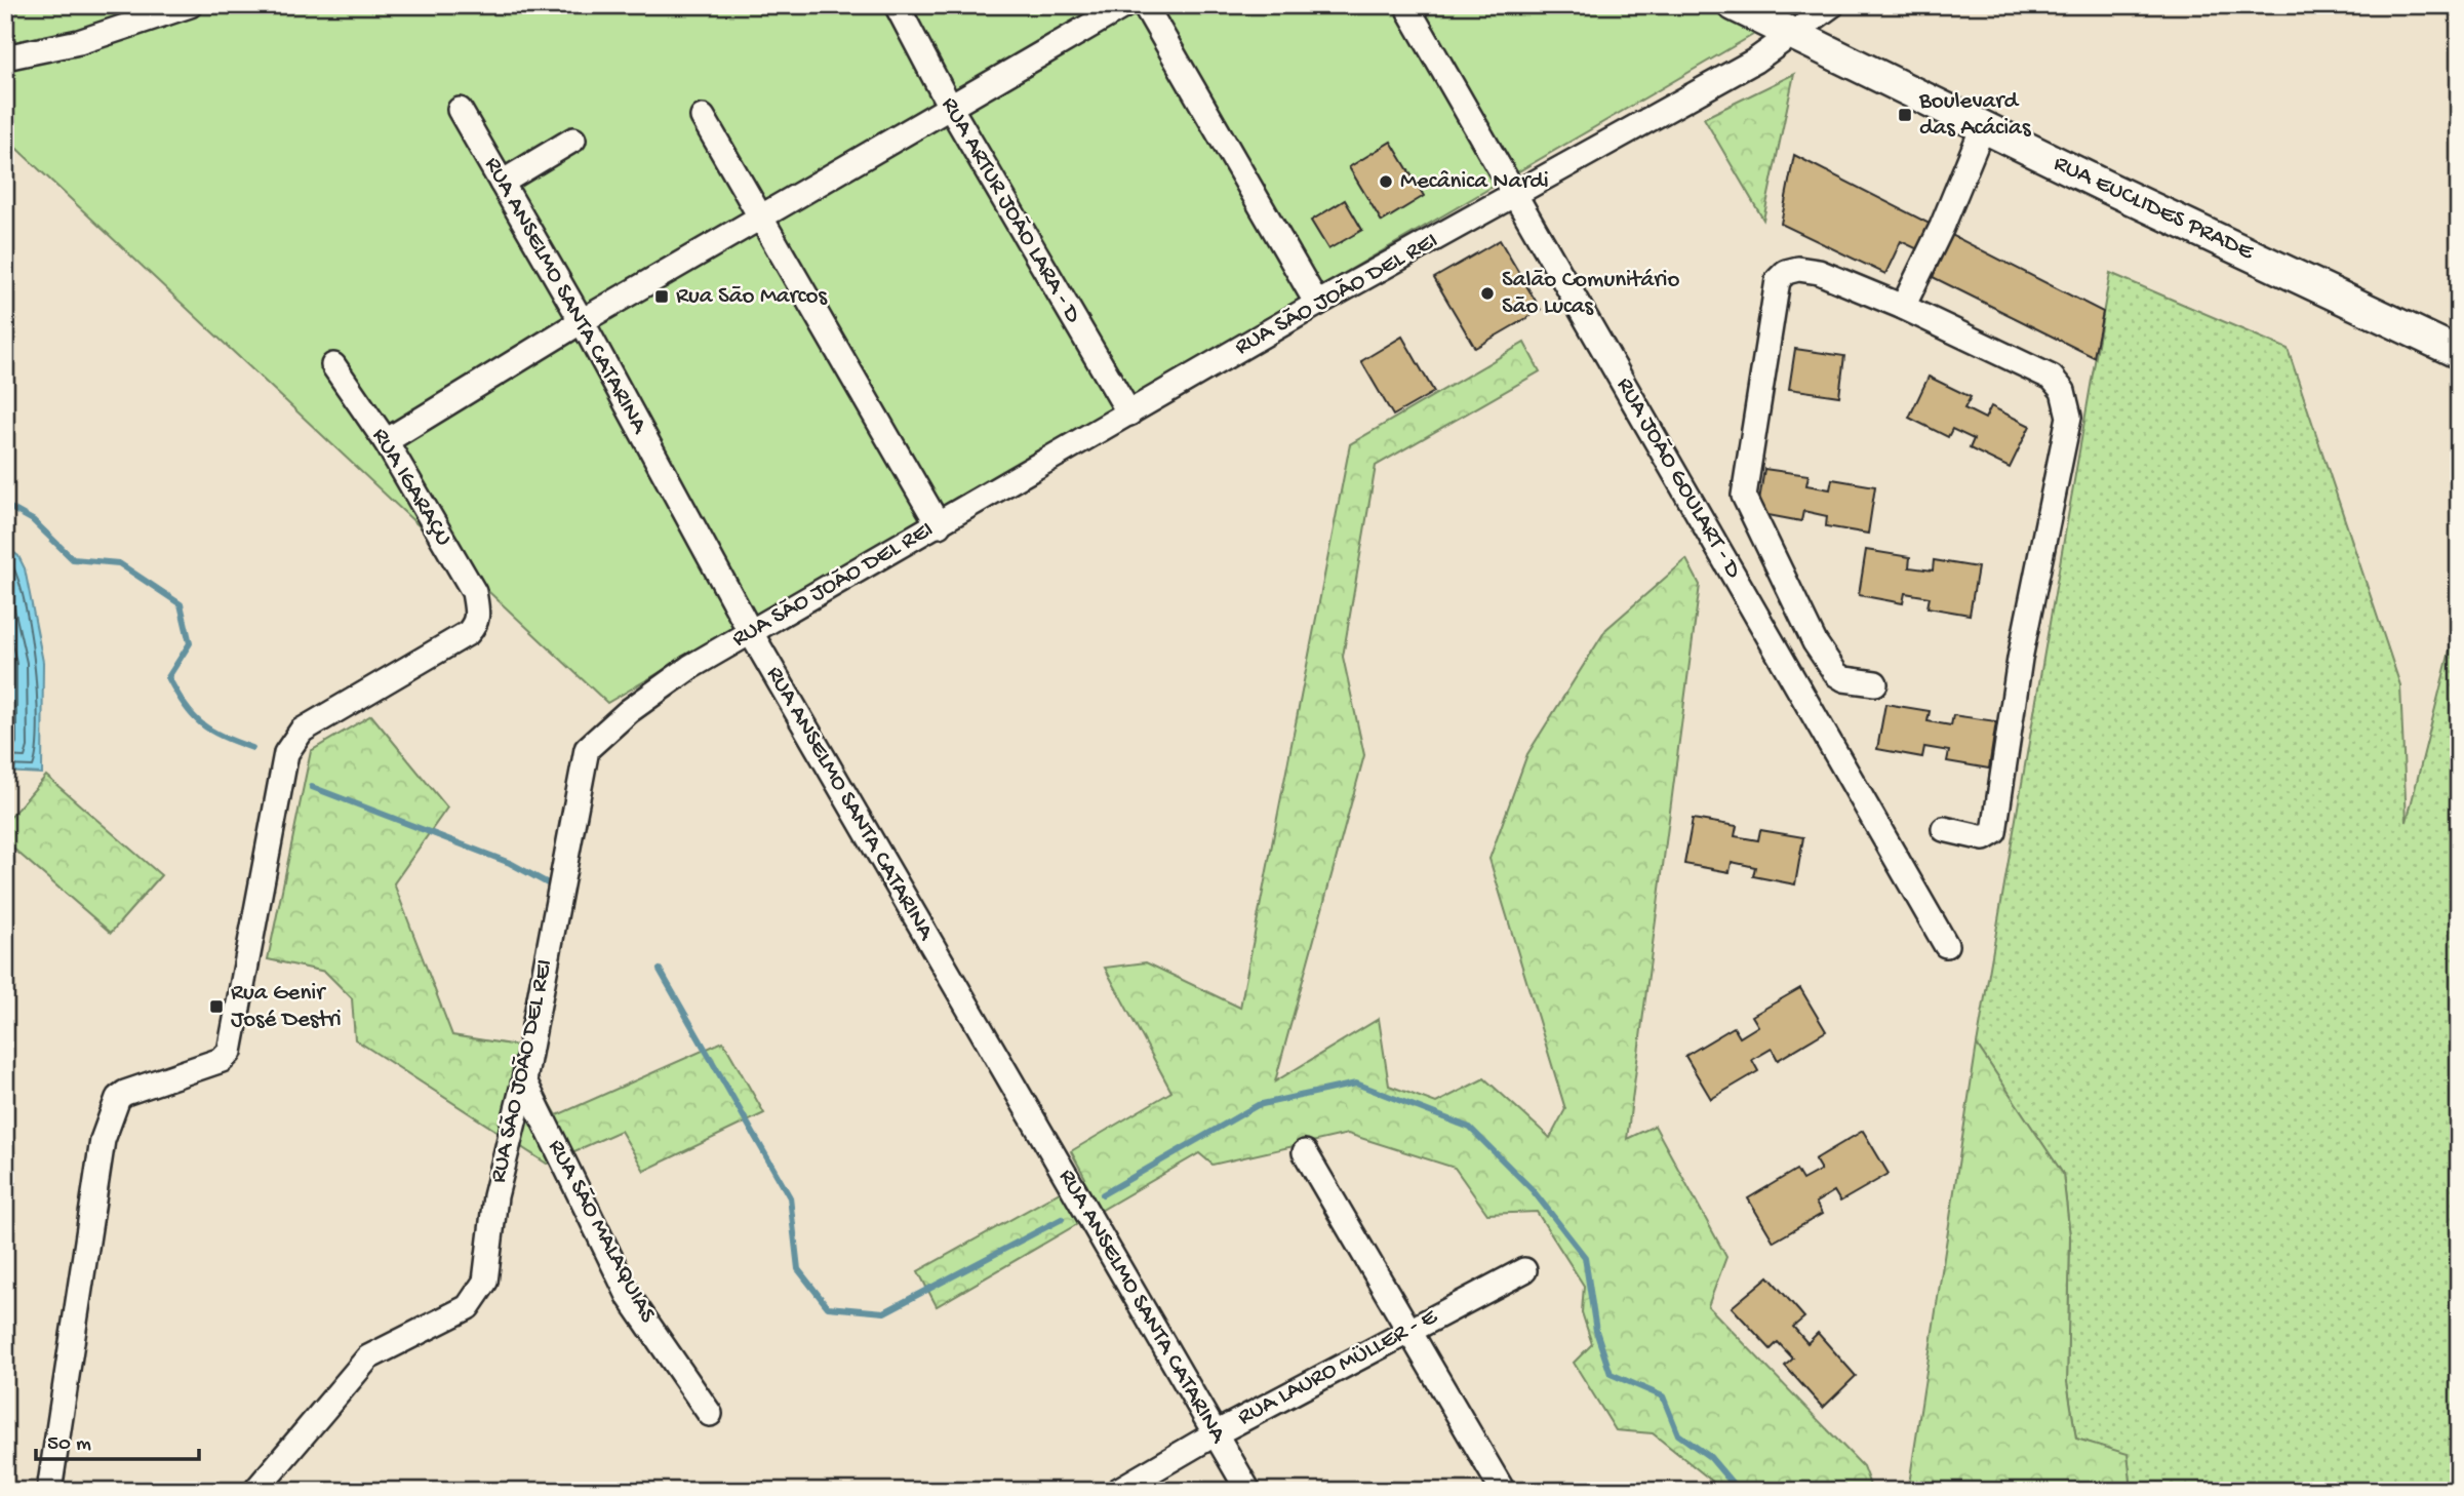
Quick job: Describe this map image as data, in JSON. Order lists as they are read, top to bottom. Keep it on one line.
{"streets":{"main road":["RUA EUCLIDES PRADE"],"street":["RUA ARTUR JOÃO LARA - D","RUA SÃO JOÃO DEL REI","RUA ANSELMO SANTA CATARINA","RUA JOÃO GOULART - D","RUA IGARAÇU","RUA SÃO MALAQUIAS","RUA LAURO MÜLLER - E"]},"crossings":[["RUA EUCLIDES PRADE","RUA SÃO JOÃO DEL REI"],["RUA ARTUR JOÃO LARA - D","RUA SÃO JOÃO DEL REI"],["RUA SÃO JOÃO DEL REI","RUA ANSELMO SANTA CATARINA"],["RUA SÃO JOÃO DEL REI","RUA JOÃO GOULART - D"],["RUA SÃO JOÃO DEL REI","RUA SÃO MALAQUIAS"],["RUA ANSELMO SANTA CATARINA","RUA LAURO MÜLLER - E"]],"places":{"transit":["Boulevard das Acácias","Rua São Marcos","Rua Genir José Destri"],"other":["Mecânica Nardi","Salão Comunitário São Lucas"]},"scale_bar":"50 m"}
